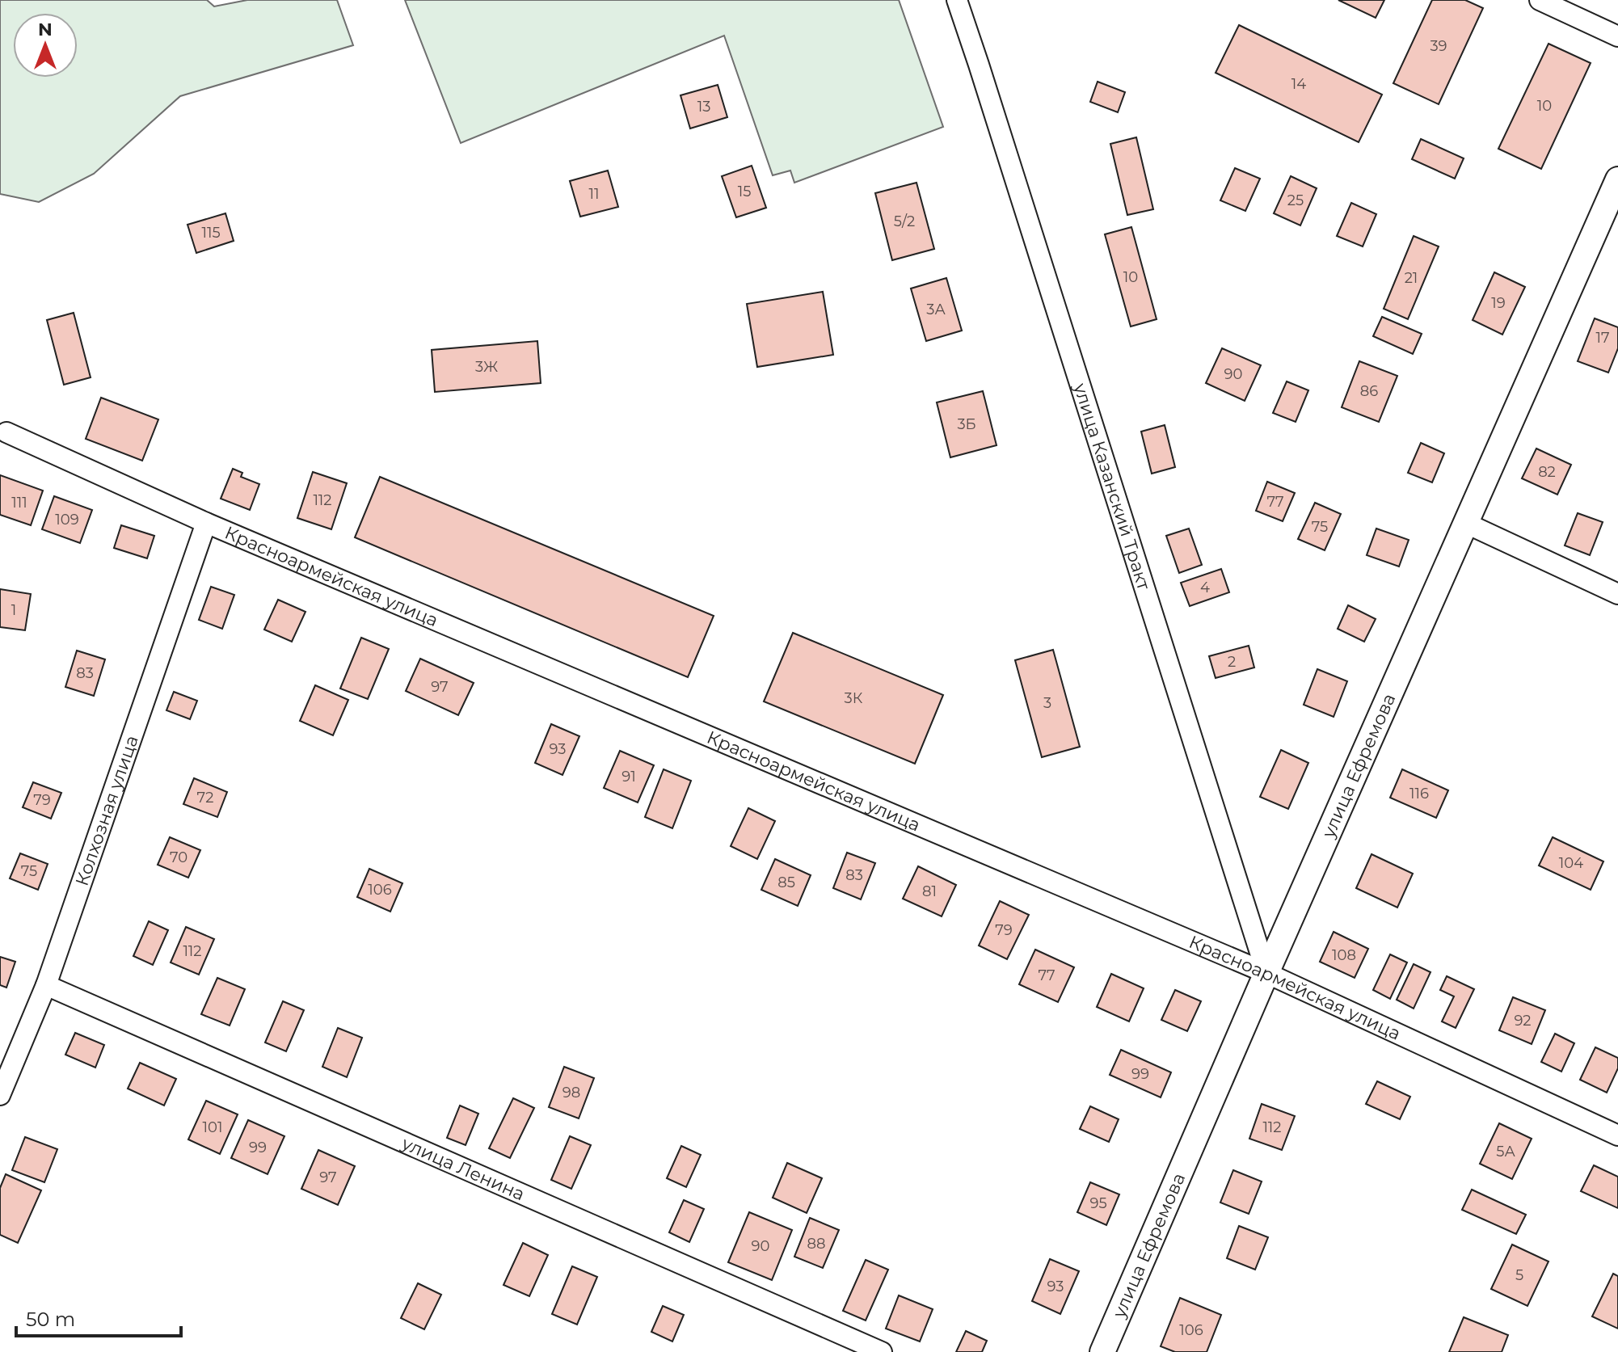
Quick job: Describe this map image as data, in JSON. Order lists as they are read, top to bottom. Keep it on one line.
{"streets":{"street":["улица Казанский Тракт","Красноармейская улица","улица Ефремова","Колхозная улица","улица Ленина"]},"crossings":[["улица Казанский Тракт","Красноармейская улица"],["улица Казанский Тракт","улица Ефремова"],["Красноармейская улица","улица Ефремова"],["Красноармейская улица","Колхозная улица"],["Колхозная улица","улица Ленина"]],"house_numbers":["39","14","10","13","15","11","25","5/2","115","10","21","19","3А","17","3Ж","90","86","3Б","82","112","77","111","109","75","4","1","2","83","97","3К","3","93","91","116","72","79","70","104","75","83","85","106","81","79","112","108","77","92","99","98","101","112","99","5А","97","95","88","90","5","93","106"],"scale_bar":"50 m","north":"top"}
